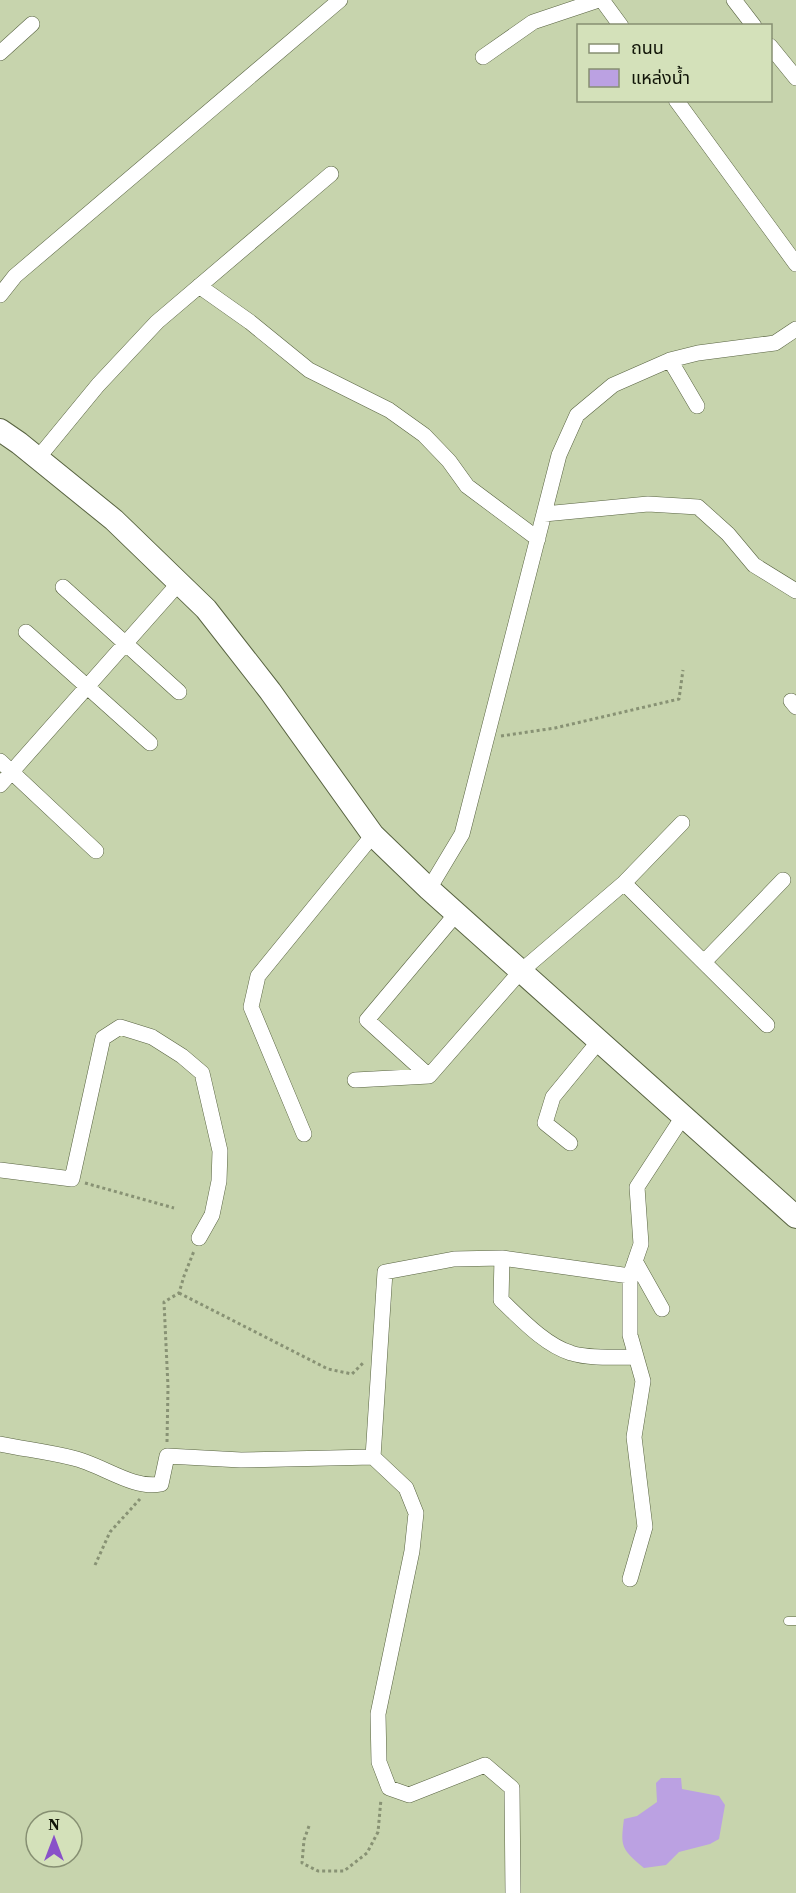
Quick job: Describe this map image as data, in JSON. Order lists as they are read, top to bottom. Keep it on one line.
{"legend":["ถนน","แหล่งน้ำ"],"north":"top"}
